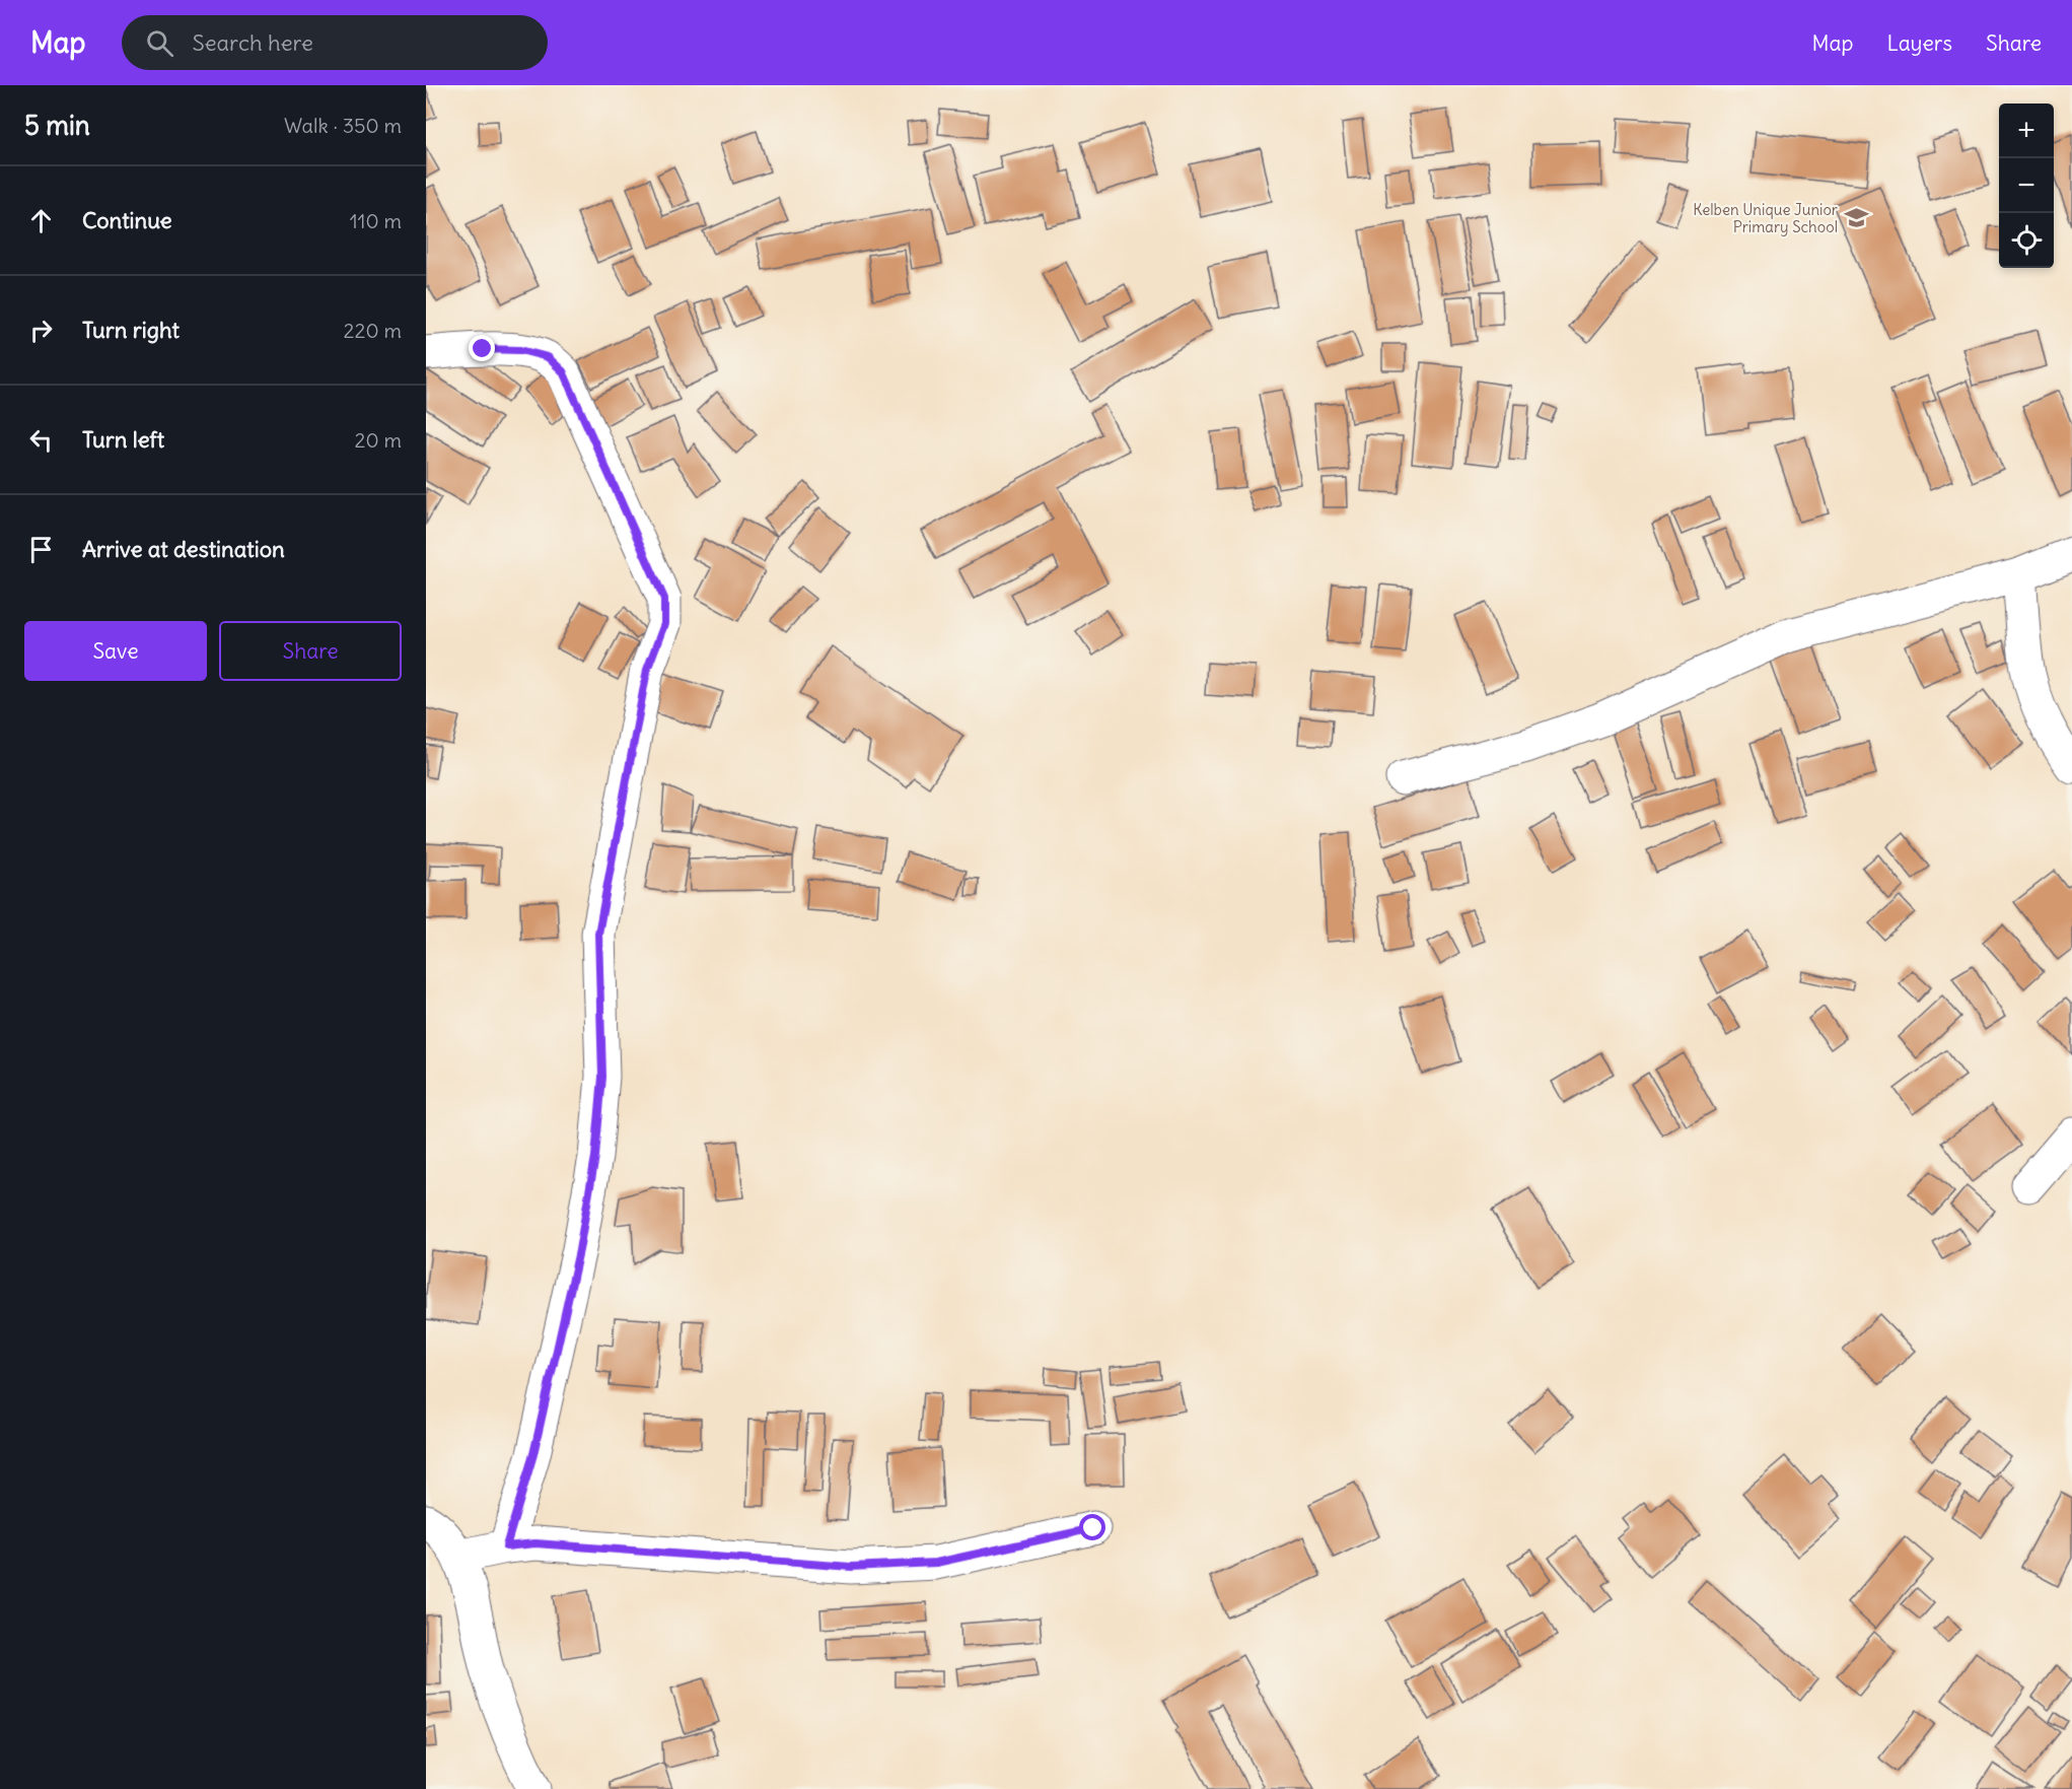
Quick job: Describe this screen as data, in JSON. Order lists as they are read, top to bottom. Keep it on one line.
{"places":{"school or university":["Kelben Unique Junior Primary School"]},"page":{"header":"Map","search":"Search here","nav":["Map","Layers","Share"],"heading":["5 min","Walk · 350 m"],"map_buttons":["+","−"],"list":[["Continue","110 m"],["Turn right","220 m"],["Turn left","20 m"],"Arrive at destination"],"buttons":["Save","Share"]}}
